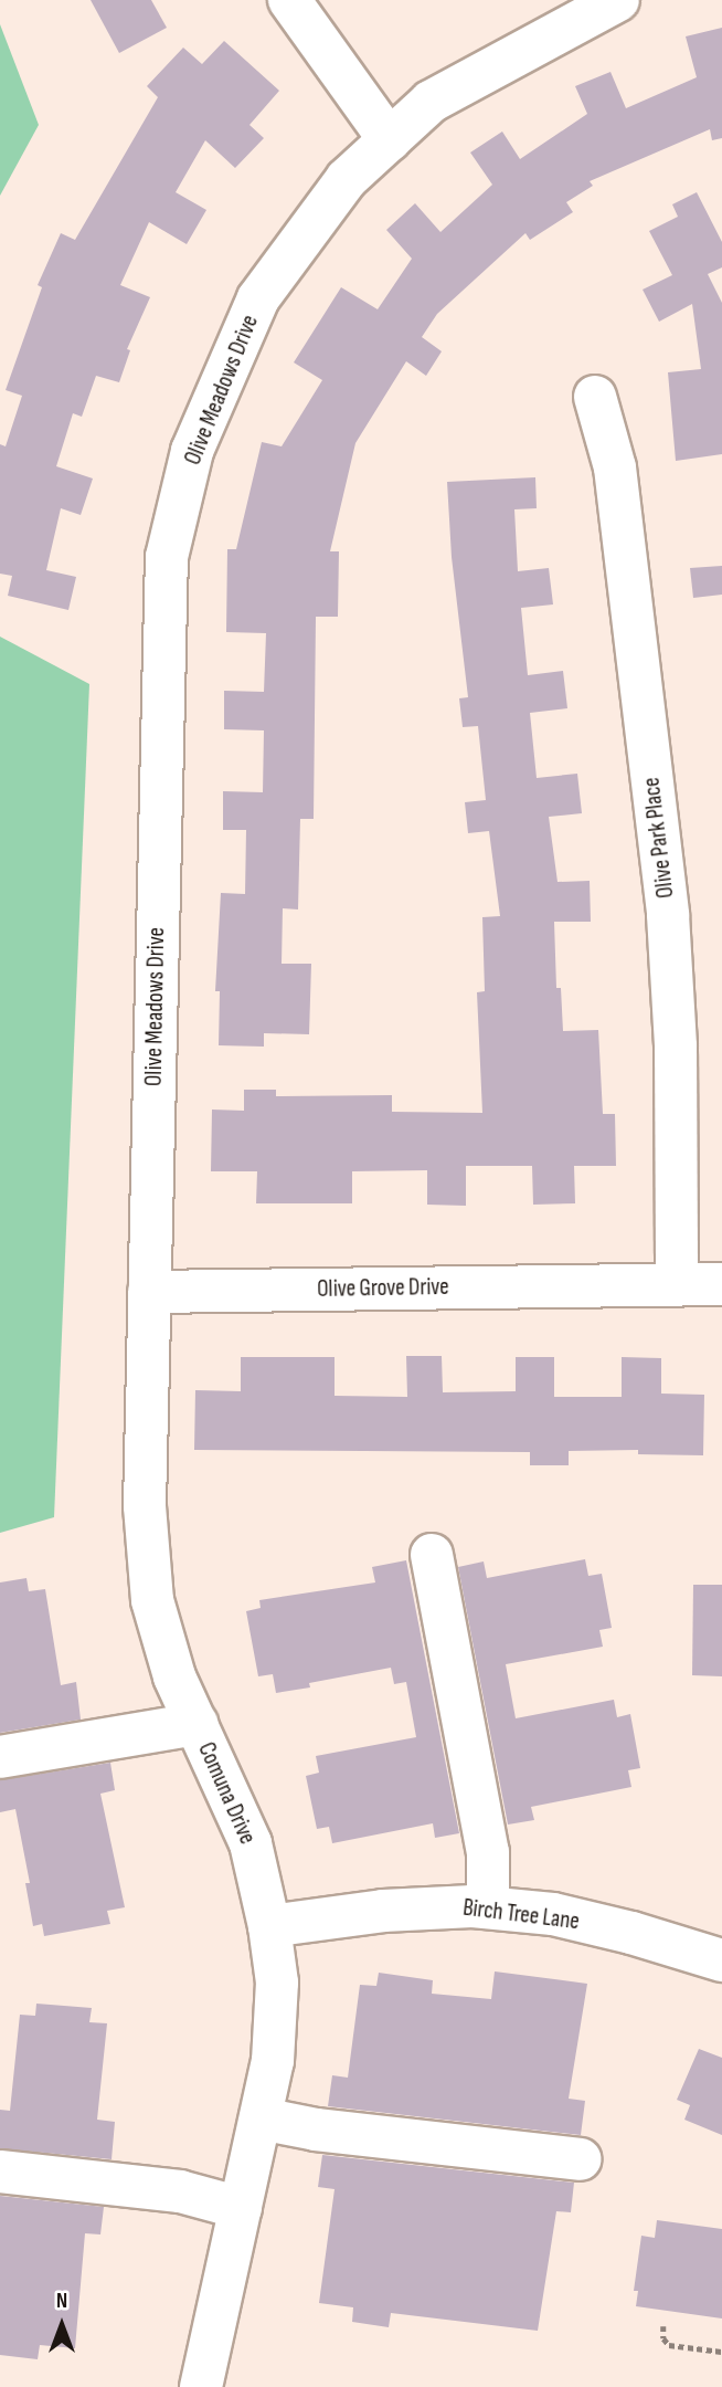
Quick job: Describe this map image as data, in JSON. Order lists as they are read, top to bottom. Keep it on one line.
{"streets":{"street":["Olive Meadows Drive","Olive Park Place","Olive Grove Drive","Comuna Drive","Birch Tree Lane"]},"crossings":[["Olive Meadows Drive","Olive Grove Drive"],["Olive Meadows Drive","Comuna Drive"],["Olive Park Place","Olive Grove Drive"],["Olive Grove Drive","Comuna Drive"],["Comuna Drive","Birch Tree Lane"]],"north":"top"}
